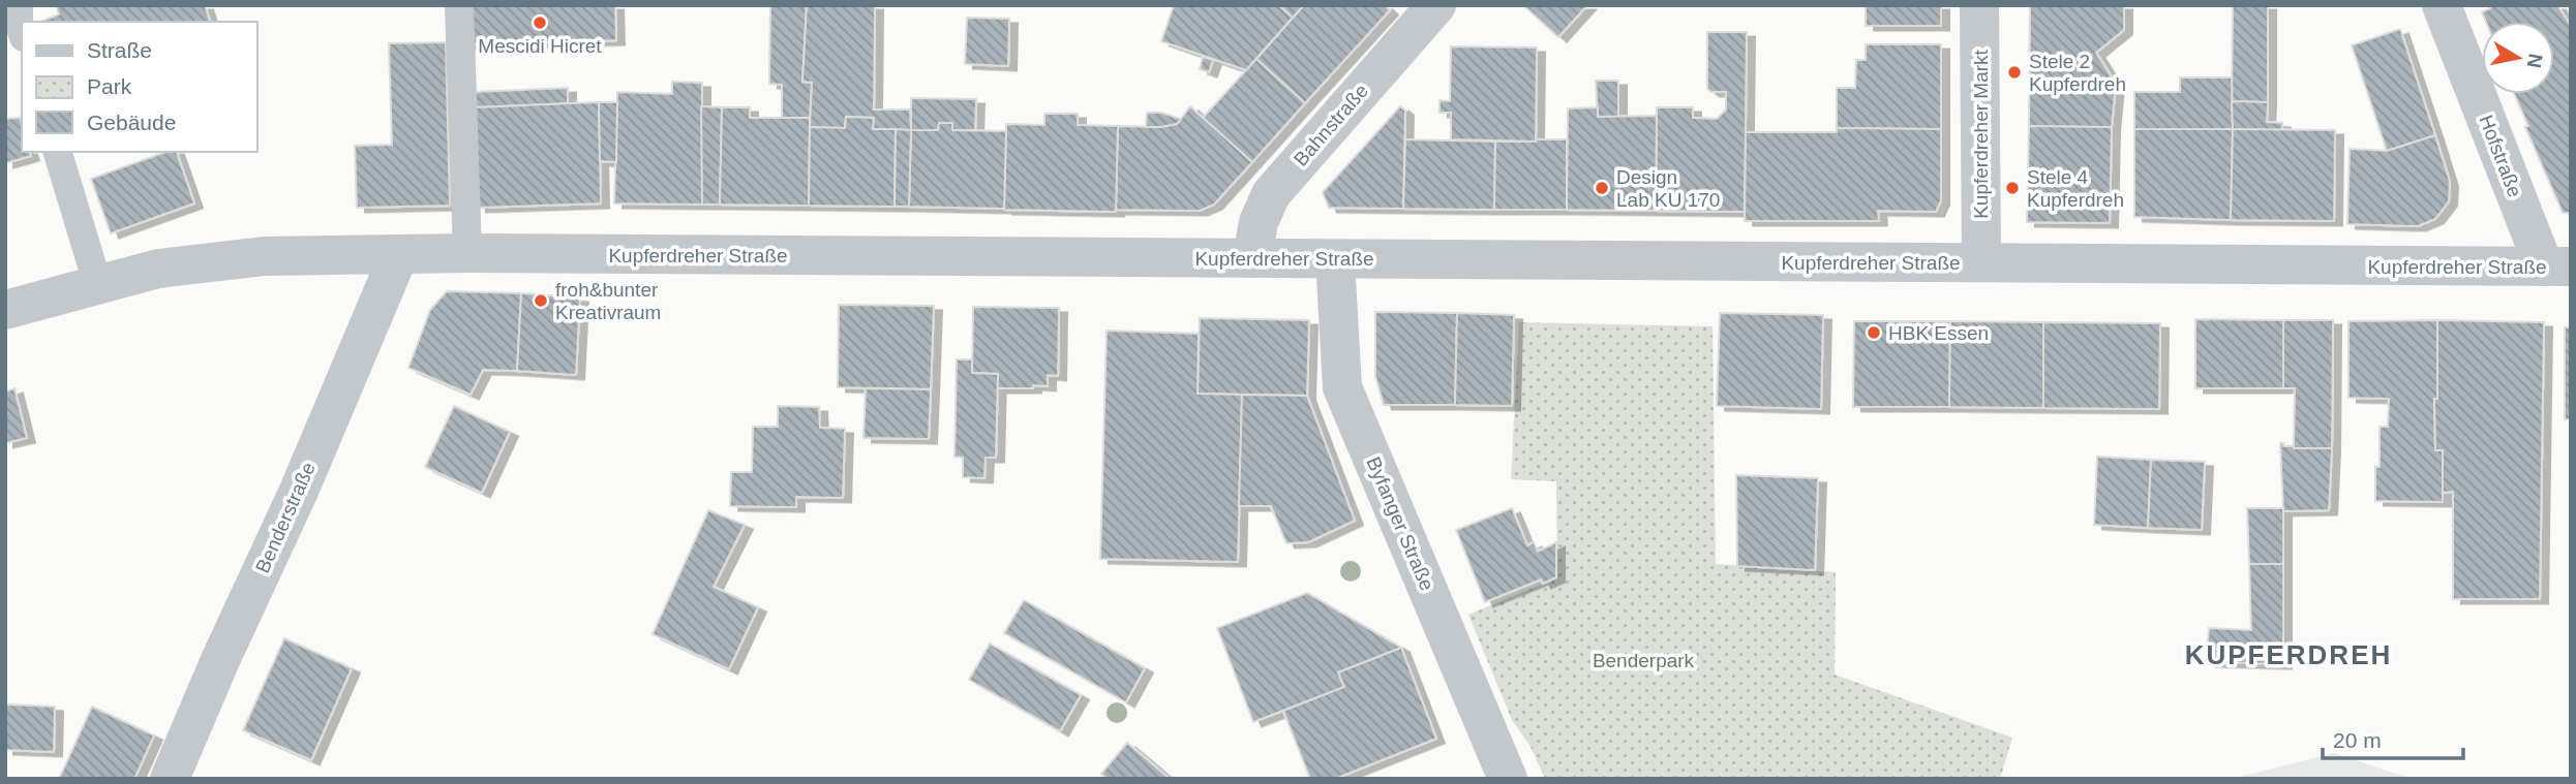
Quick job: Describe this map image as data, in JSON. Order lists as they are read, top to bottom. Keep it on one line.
{"streets":{"street":["Bahnstraße","Kupferdreher Markt","Hofstraße","Kupferdreher Straße","Benderstraße","Byfanger Straße"]},"crossings":[["Bahnstraße","Kupferdreher Straße"],["Kupferdreher Markt","Kupferdreher Straße"],["Hofstraße","Kupferdreher Straße"],["Kupferdreher Straße","Benderstraße"],["Kupferdreher Straße","Byfanger Straße"]],"districts":["KUPFERDREH"],"parks":["Benderpark"],"places":["Mescidi Hicret","Stele 2 Kupferdreh","Design Lab KU 170","Stele 4 Kupferdreh","froh&bunter Kreativraum","HBK Essen"],"legend":["Straße","Park","Gebäude"],"scale_bar":"20 m","north":"right"}
